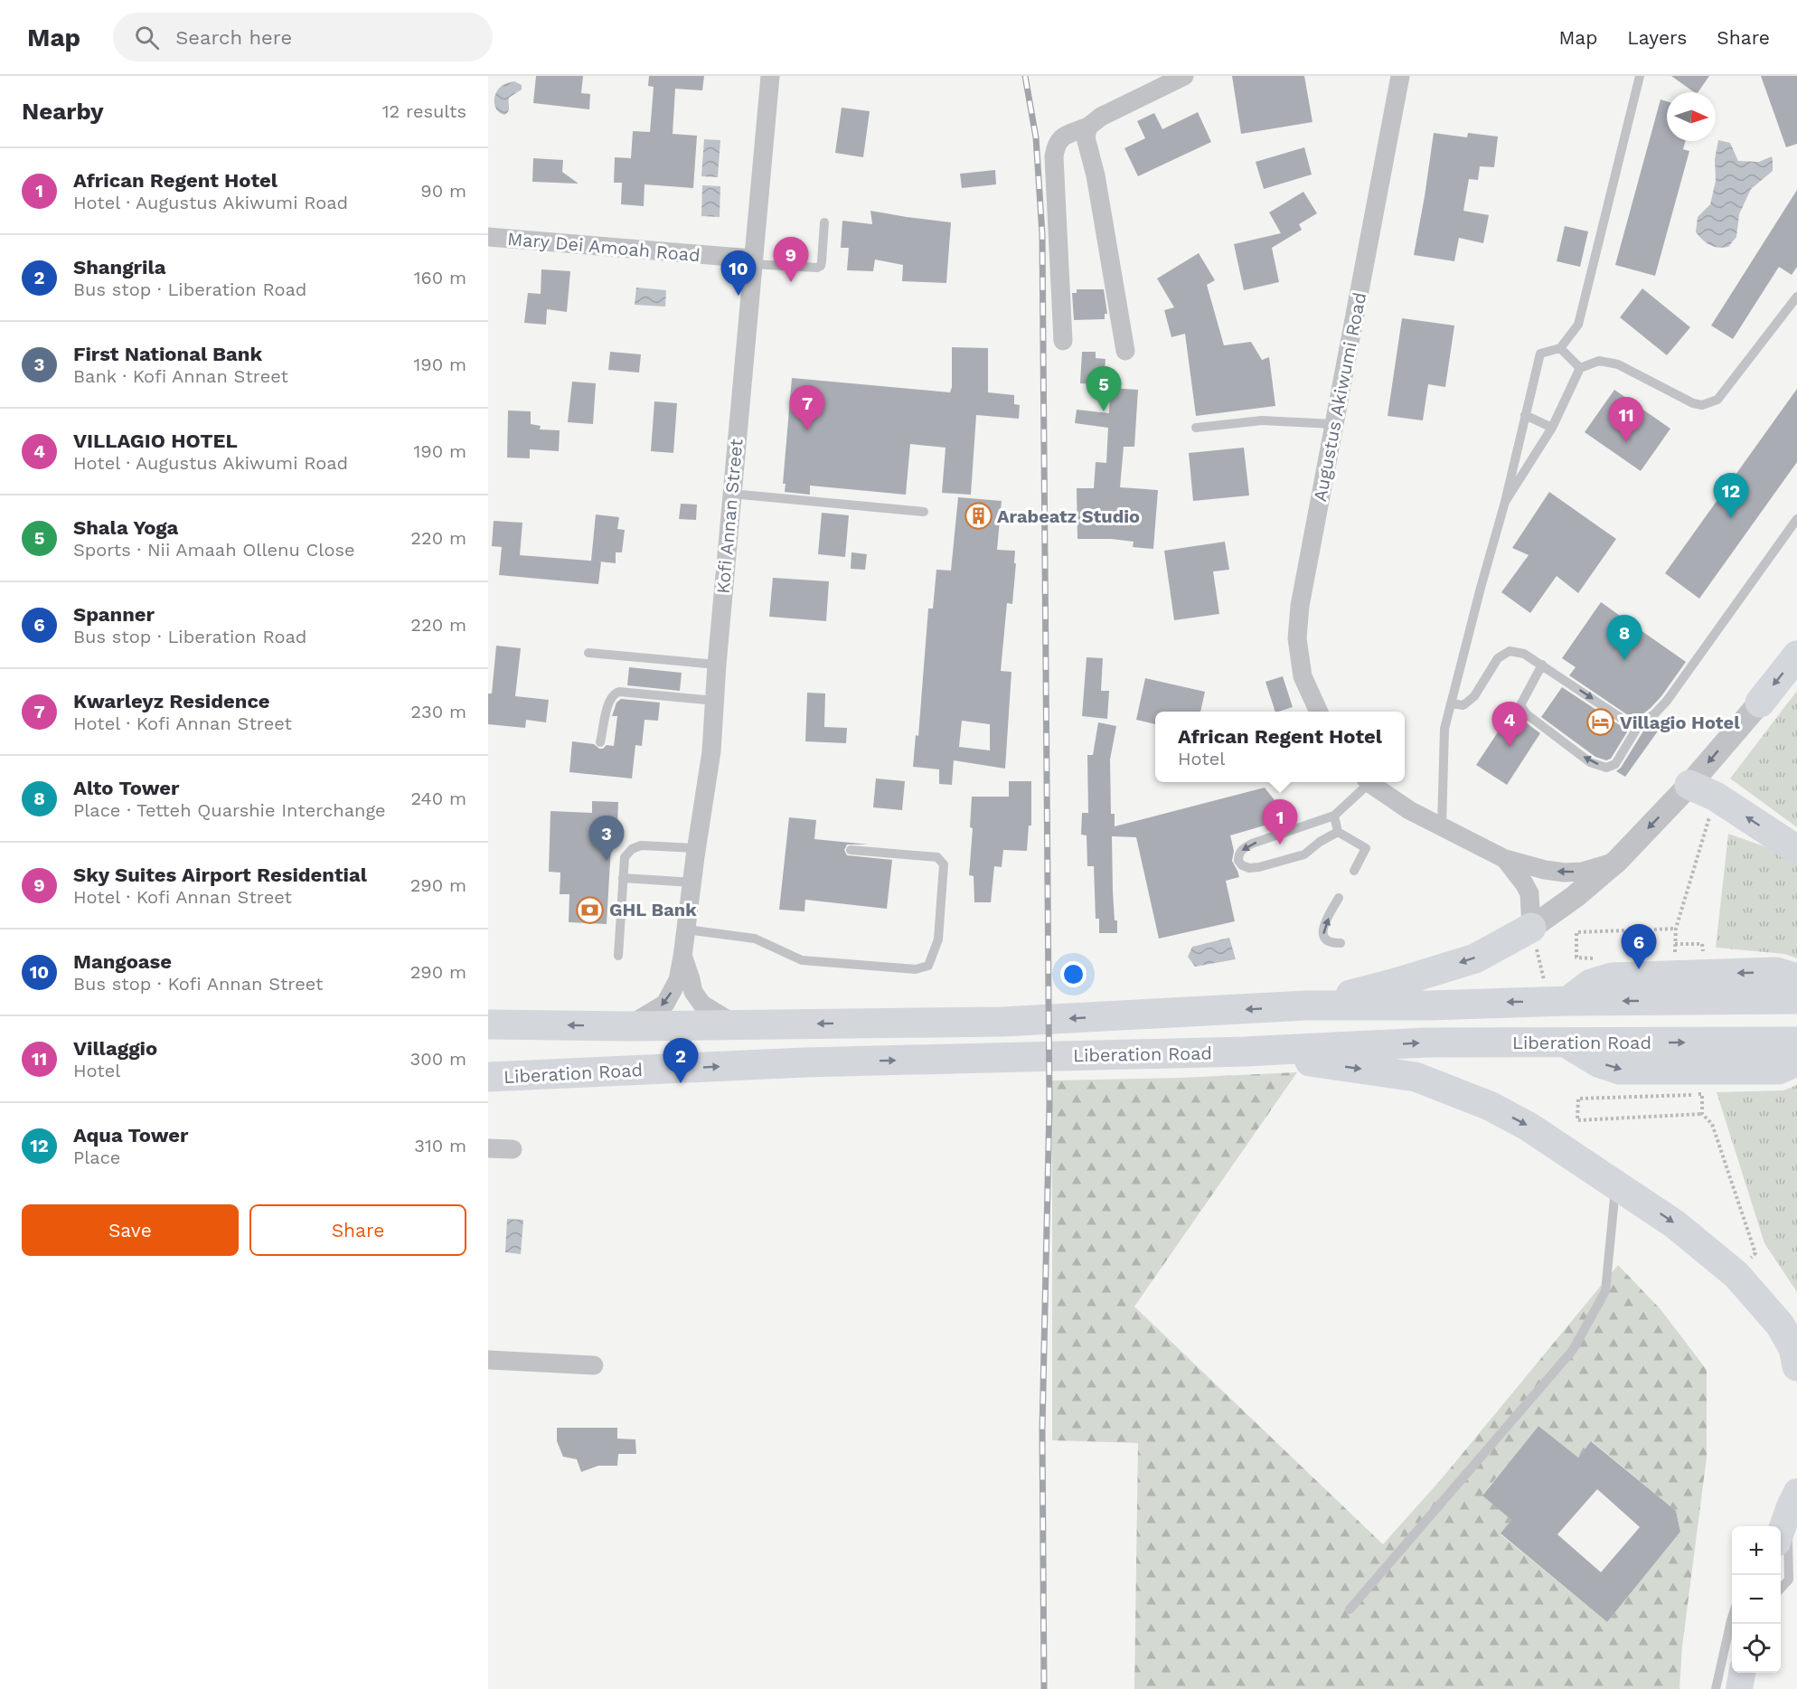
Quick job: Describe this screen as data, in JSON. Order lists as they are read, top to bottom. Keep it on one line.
{"streets":{"highway":["Liberation Road"],"street":["Mary Dei Amoah Road","Augustus Akiwumi Road","Kofi Annan Street"]},"crossings":[["Mary Dei Amoah Road","Kofi Annan Street"],["Kofi Annan Street","Liberation Road"]],"places":{"building":["Arabeatz Studio"],"hotel":["Villagio Hotel"],"bank":["GHL Bank"]},"north":"right","page":{"header":"Map","search":"Search here","nav":["Map","Layers","Share"],"heading":["Nearby","12 results"],"list":[{"mark":"1","name":"African Regent Hotel","note":"Hotel · Augustus Akiwumi Road","value":"90 m"},{"mark":"2","name":"Shangrila","note":"Bus stop · Liberation Road","value":"160 m"},{"mark":"3","name":"First National Bank","note":"Bank · Kofi Annan Street","value":"190 m"},{"mark":"4","name":"VILLAGIO HOTEL","note":"Hotel · Augustus Akiwumi Road","value":"190 m"},{"mark":"5","name":"Shala Yoga","note":"Sports · Nii Amaah Ollenu Close","value":"220 m"},{"mark":"6","name":"Spanner","note":"Bus stop · Liberation Road","value":"220 m"},{"mark":"7","name":"Kwarleyz Residence","note":"Hotel · Kofi Annan Street","value":"230 m"},{"mark":"8","name":"Alto Tower","note":"Place · Tetteh Quarshie Interchange","value":"240 m"},{"mark":"9","name":"Sky Suites Airport Residential","note":"Hotel · Kofi Annan Street","value":"290 m"},{"mark":"10","name":"Mangoase","note":"Bus stop · Kofi Annan Street","value":"290 m"},{"mark":"11","name":"Villaggio","note":"Hotel","value":"300 m"},{"mark":"12","name":"Aqua Tower","note":"Place","value":"310 m"}],"pins":["9","10","5","7","11","12","8","4","1","3","6","2"],"popup":["African Regent Hotel","Hotel"],"buttons":["Save","Share"],"map_buttons":["+","−"]}}
